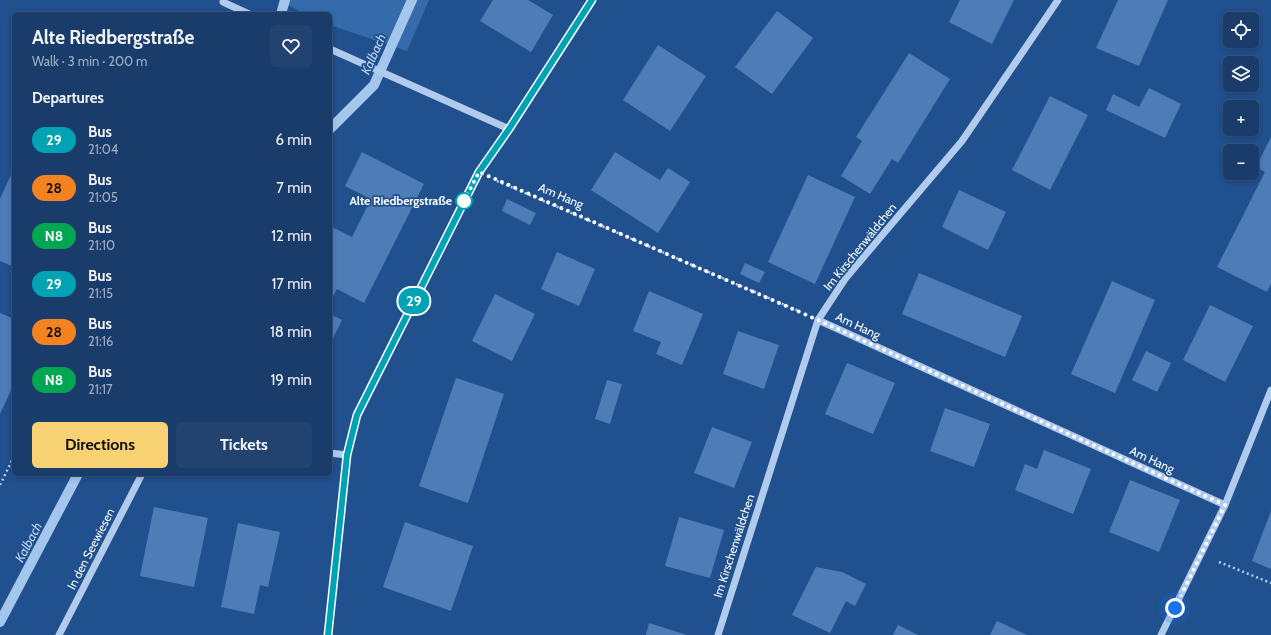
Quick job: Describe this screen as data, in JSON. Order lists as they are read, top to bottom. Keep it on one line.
{"streets":{"street":["Am Hang","Im Kirschenwäldchen","In den Seewiesen"]},"crossings":[["Am Hang","Im Kirschenwäldchen"]],"water":["Kalbach"],"places":["Alte Riedbergstraße"],"lines":["bus line 29"],"page":{"on_map":"29","map_buttons":["+","−"],"heading":[["Alte Riedbergstraße","Walk · 3 min · 200 m"],"Departures"],"list":[{"mark":"29","name":"Bus","note":"21:04","value":"6 min"},{"mark":"28","name":"Bus","note":"21:05","value":"7 min"},{"mark":"N8","name":"Bus","note":"21:10","value":"12 min"},{"mark":"29","name":"Bus","note":"21:15","value":"17 min"},{"mark":"28","name":"Bus","note":"21:16","value":"18 min"},{"mark":"N8","name":"Bus","note":"21:17","value":"19 min"}],"buttons":["Directions","Tickets"]}}
